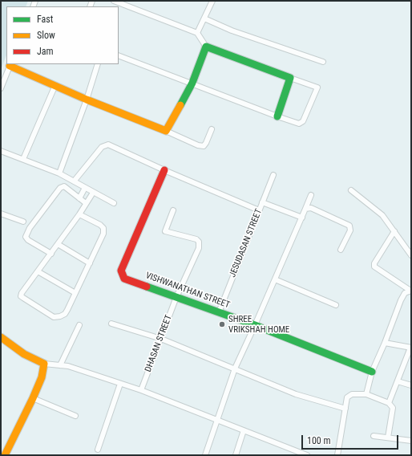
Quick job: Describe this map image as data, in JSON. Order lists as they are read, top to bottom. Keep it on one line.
{"streets":{"street":["JESUDASAN STREET","VISHWANATHAN STREET","DHASAN STREET"]},"crossings":[["JESUDASAN STREET","VISHWANATHAN STREET"],["VISHWANATHAN STREET","DHASAN STREET"]],"places":["SHREE VRIKSHAH HOME"],"legend":["Fast","Slow","Jam"],"scale_bar":"100 m"}
